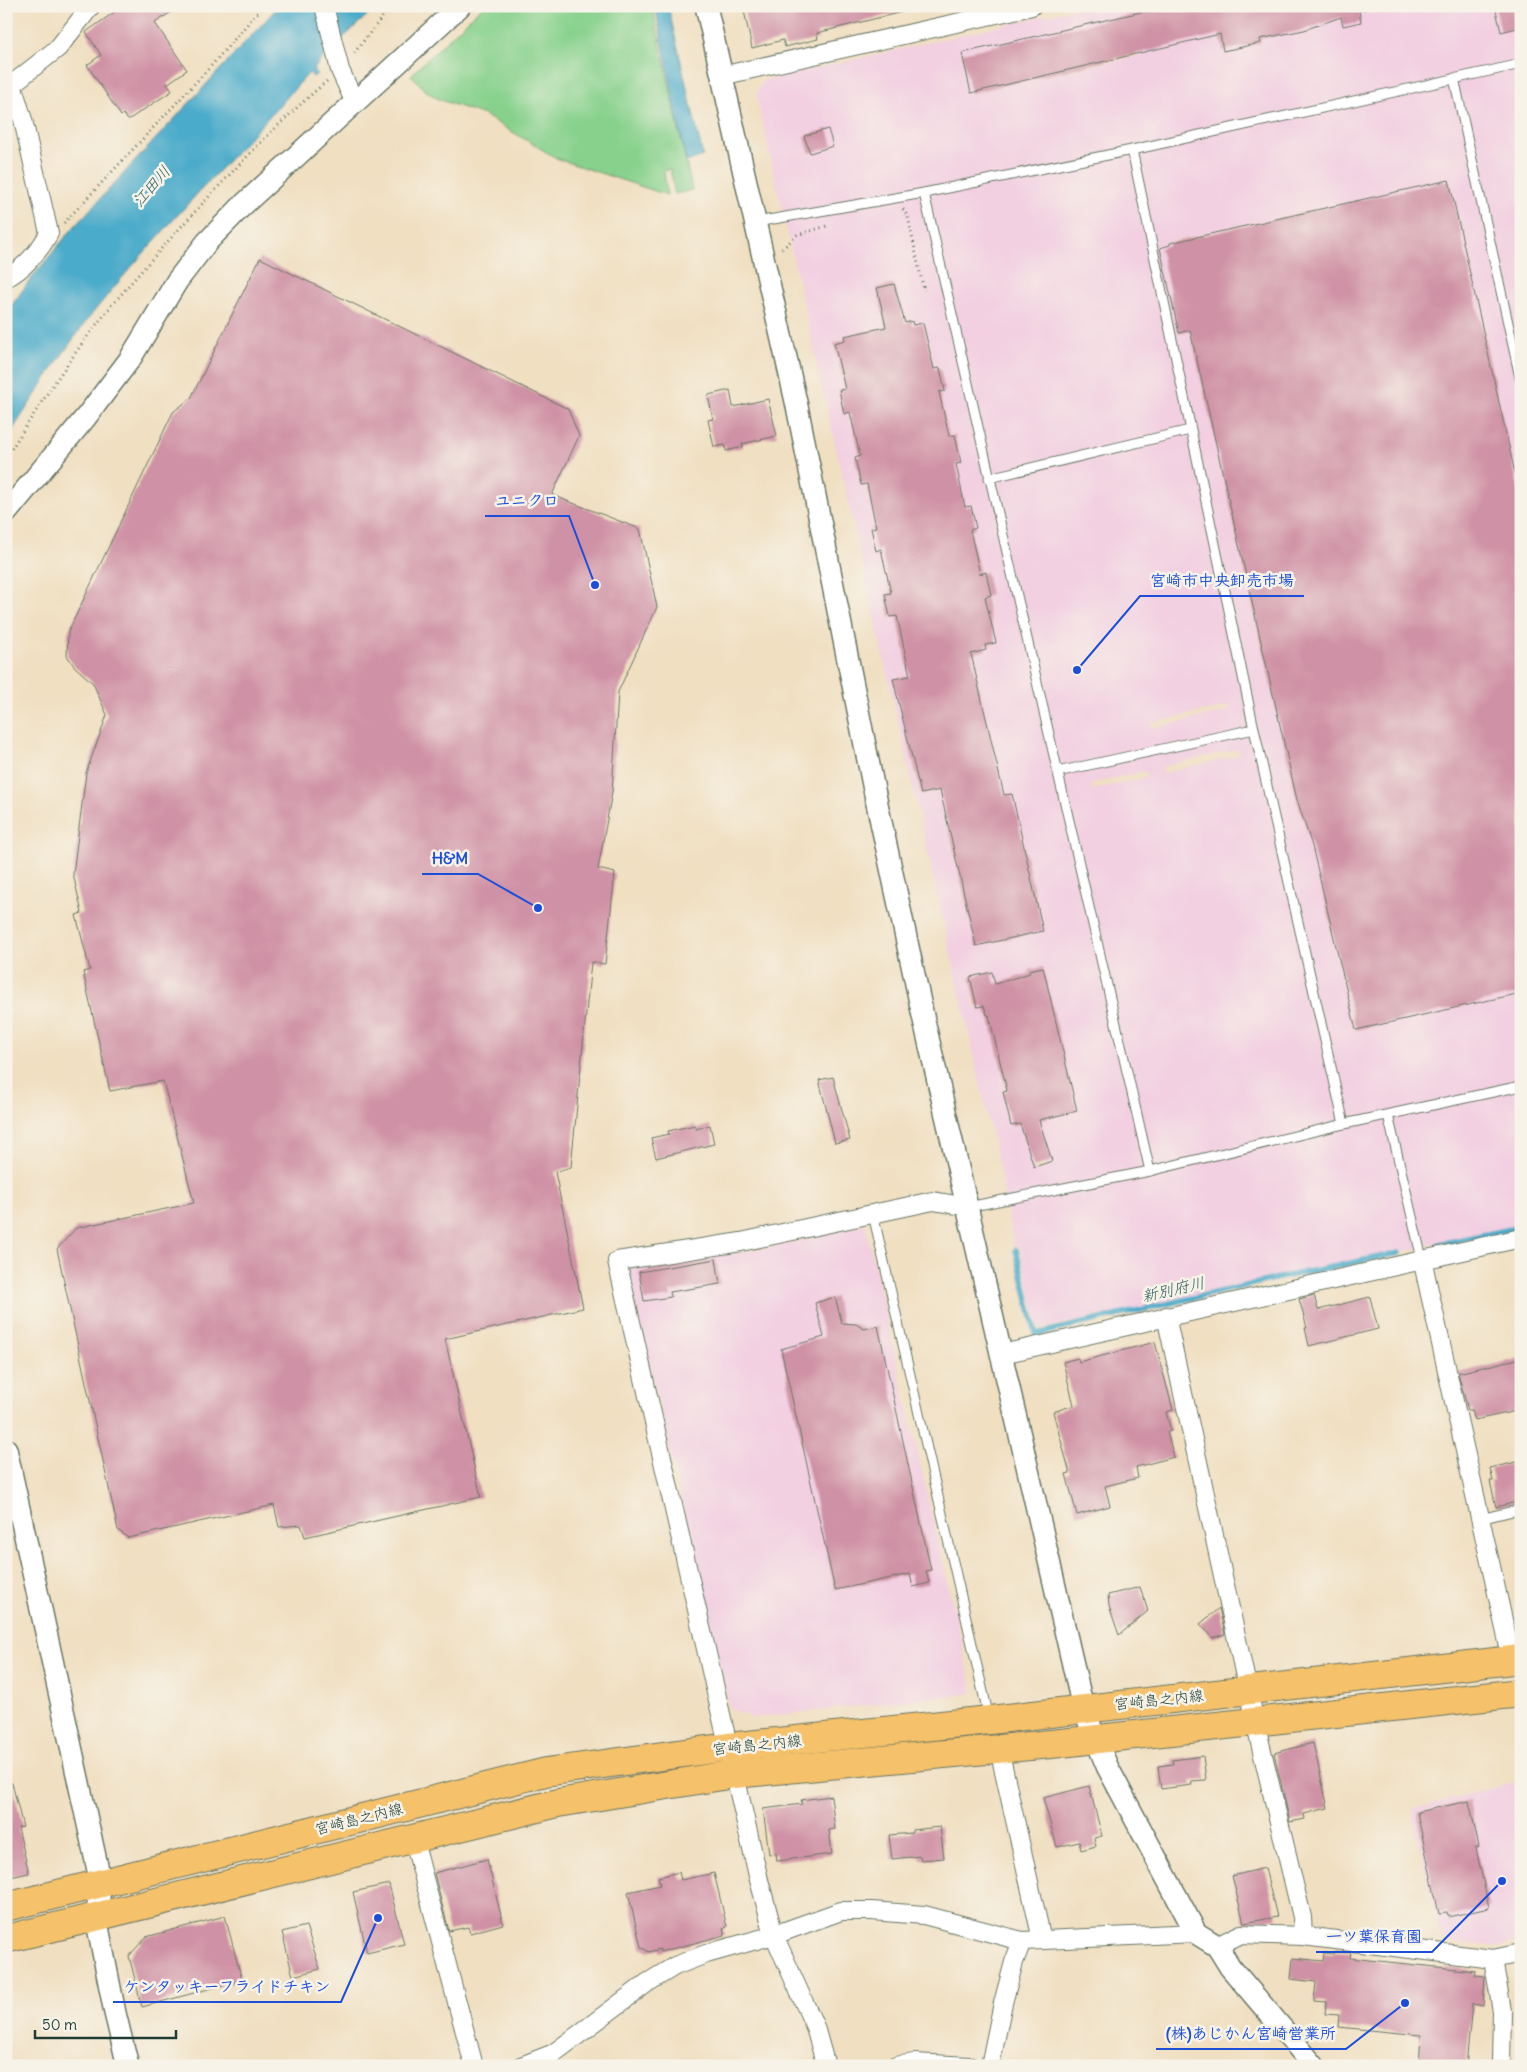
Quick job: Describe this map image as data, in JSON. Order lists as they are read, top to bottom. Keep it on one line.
{"streets":{"main road":["宮崎島之内線"]},"water":["江田川","新別府川"],"places":["ユニクロ","宮崎市中央卸売市場","H&M","一ツ葉保育園","ケンタッキーフライドチキン","(株)あじかん宮崎営業所"],"scale_bar":"50 m"}
